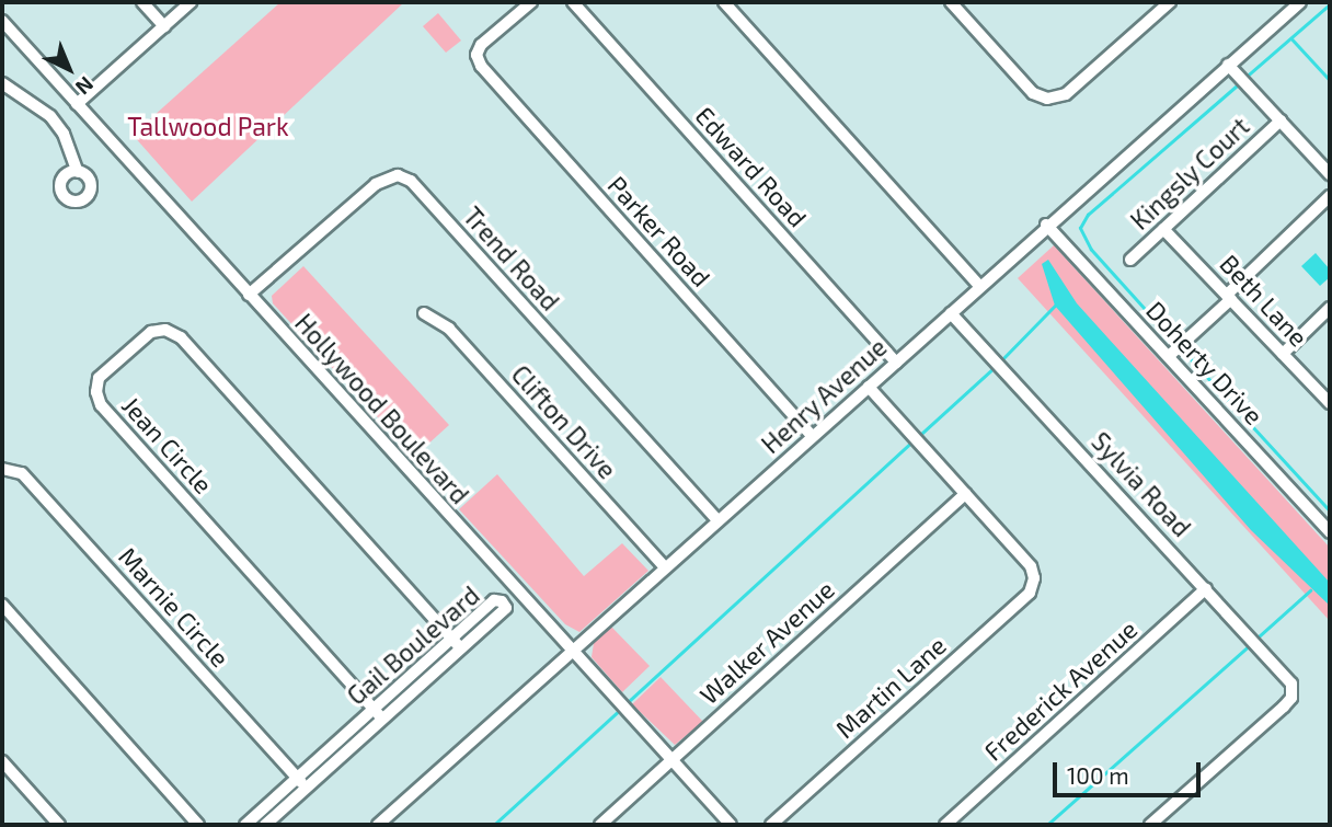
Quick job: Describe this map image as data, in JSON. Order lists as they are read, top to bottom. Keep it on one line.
{"streets":{"street":["Edward Road","Kingsly Court","Parker Road","Trend Road","Beth Lane","Doherty Drive","Henry Avenue","Hollywood Boulevard","Clifton Drive","Jean Circle","Sylvia Road","Marnie Circle","Walker Avenue","Gail Boulevard","Martin Lane","Frederick Avenue"]},"crossings":[["Edward Road","Henry Avenue"],["Kingsly Court","Beth Lane"],["Parker Road","Henry Avenue"],["Trend Road","Henry Avenue"],["Trend Road","Hollywood Boulevard"],["Doherty Drive","Henry Avenue"],["Henry Avenue","Hollywood Boulevard"],["Henry Avenue","Clifton Drive"],["Henry Avenue","Sylvia Road"],["Hollywood Boulevard","Walker Avenue"],["Jean Circle","Gail Boulevard"],["Sylvia Road","Frederick Avenue"],["Marnie Circle","Gail Boulevard"],["Walker Avenue","Martin Lane"]],"parks":["Tallwood Park"],"scale_bar":"100 m","north":"bottom right"}
